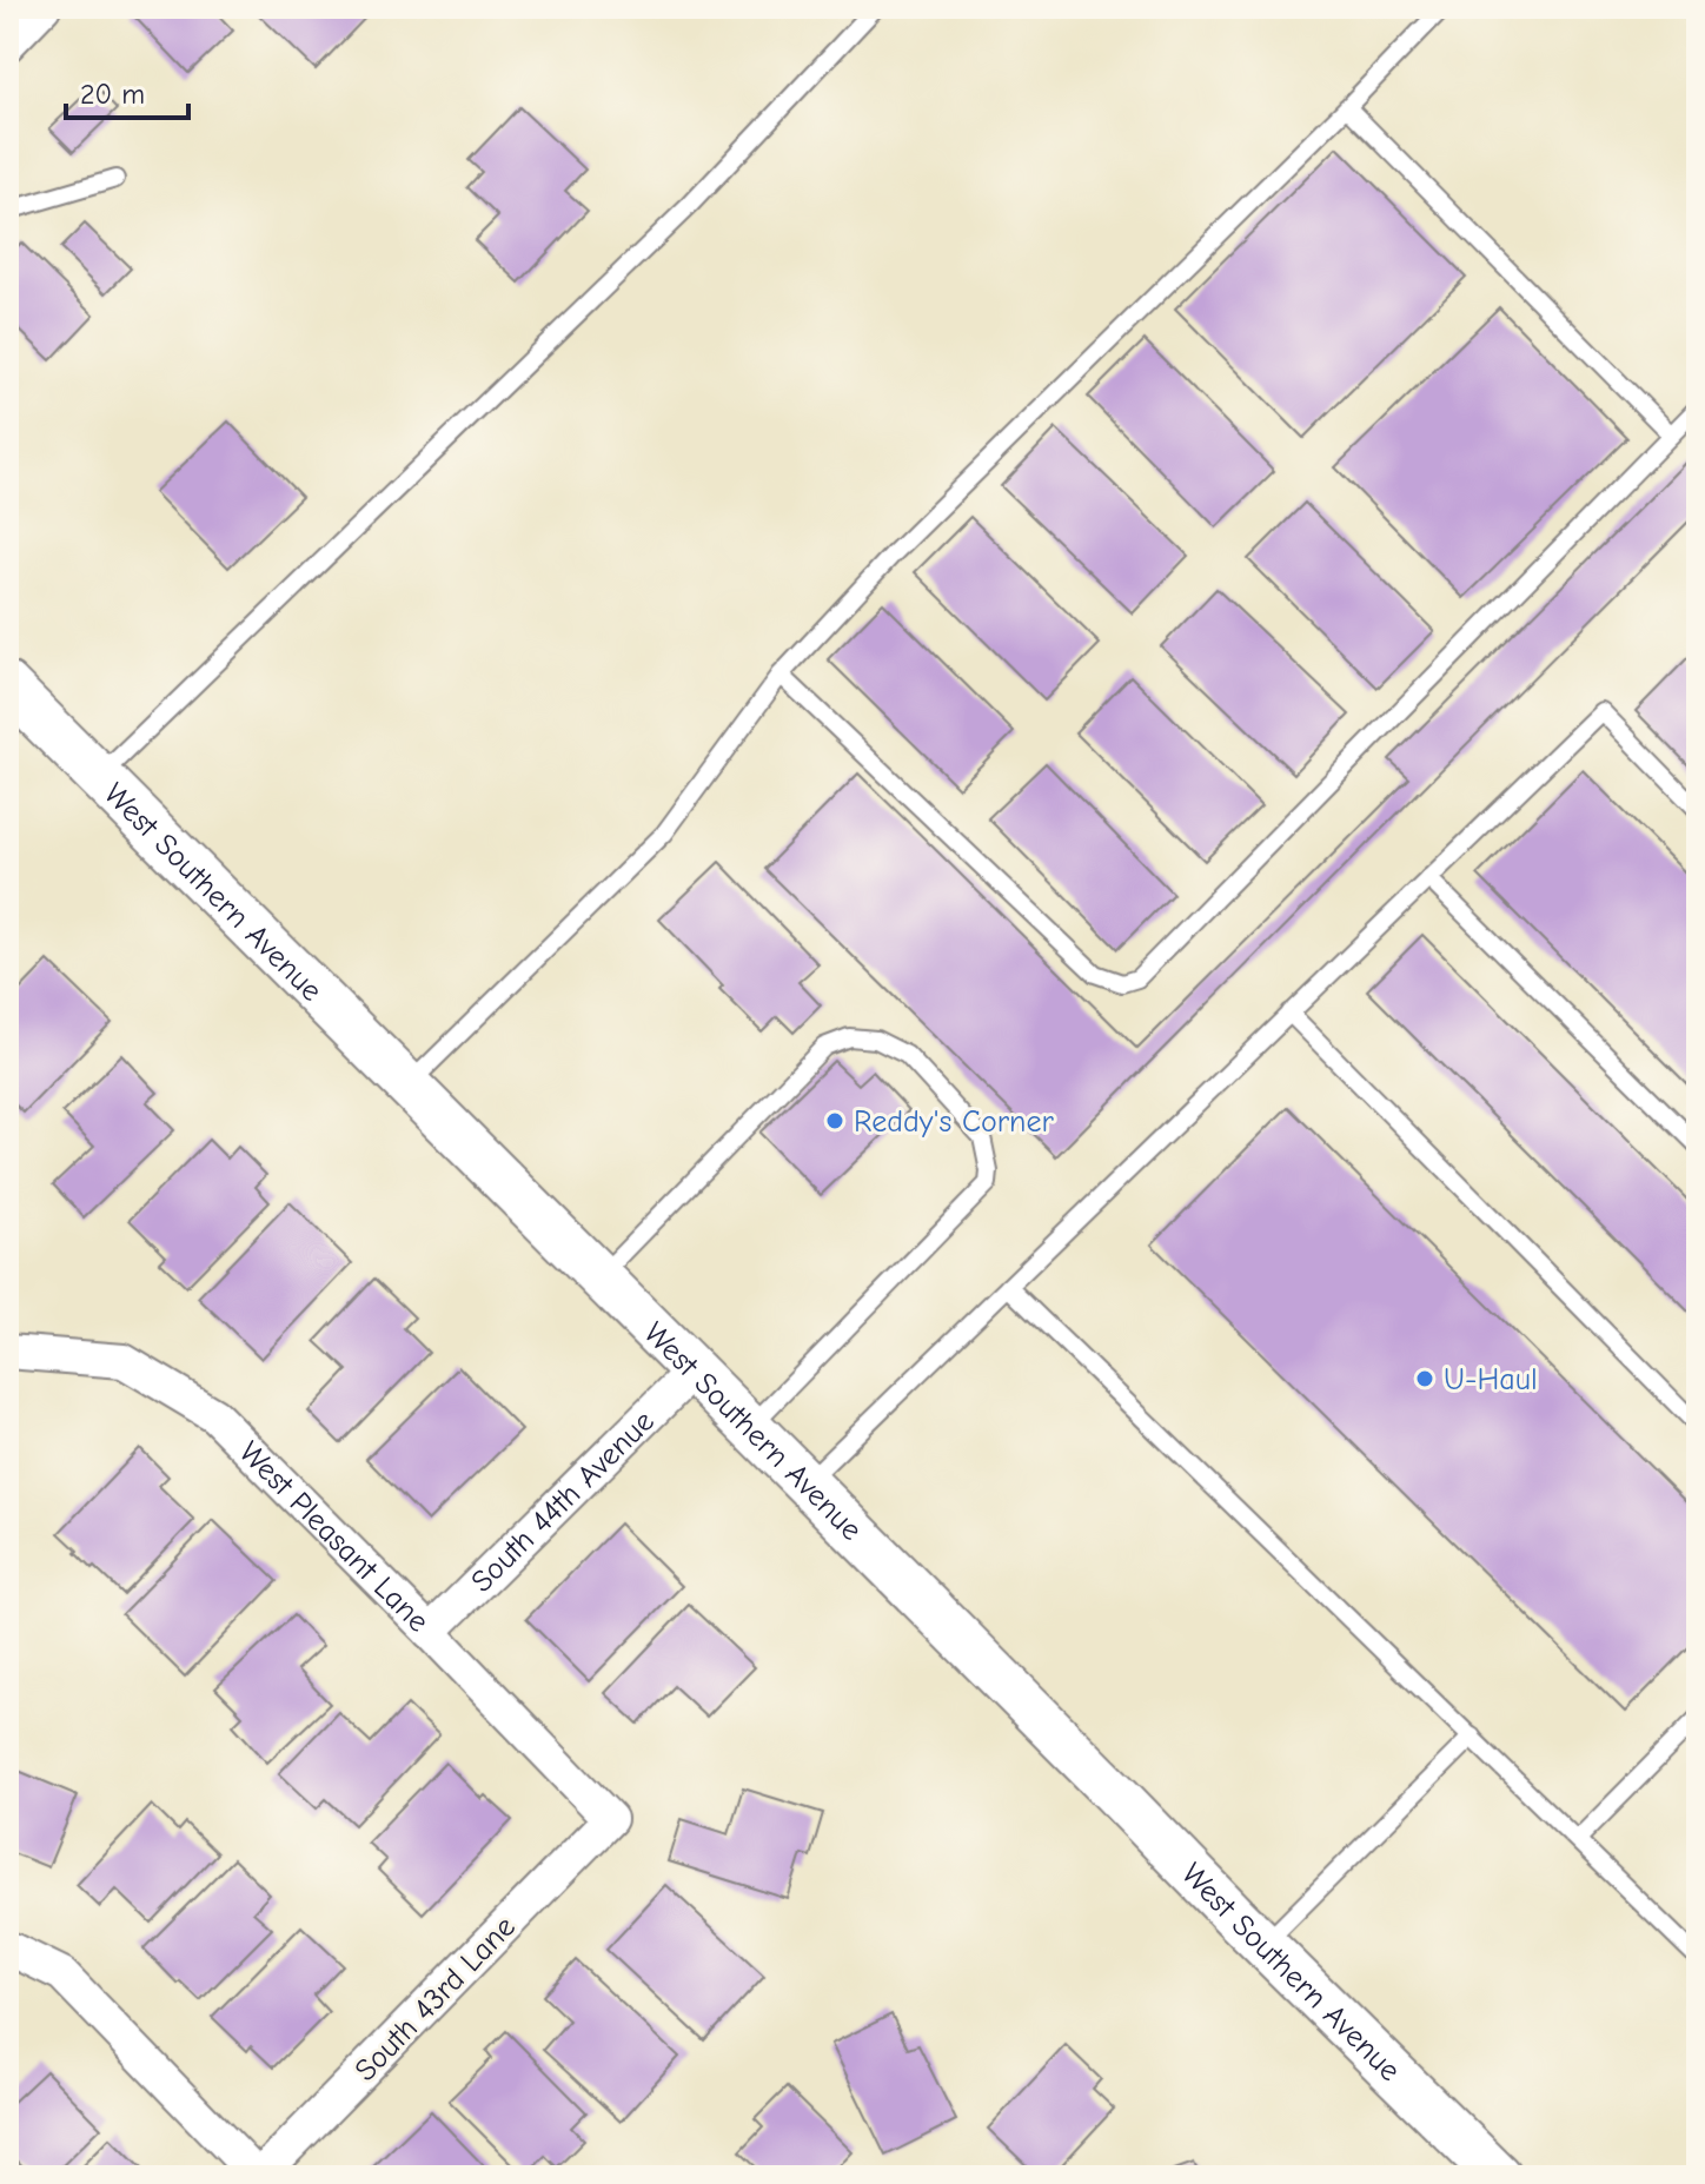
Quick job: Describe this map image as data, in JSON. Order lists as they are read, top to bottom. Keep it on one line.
{"streets":{"main road":["West Southern Avenue"],"street":["South 44th Avenue","West Pleasant Lane","South 43rd Lane"]},"crossings":[["West Southern Avenue","South 44th Avenue"],["South 44th Avenue","West Pleasant Lane"],["West Pleasant Lane","South 43rd Lane"]],"places":["Reddy's Corner","U-Haul"],"scale_bar":"20 m"}
